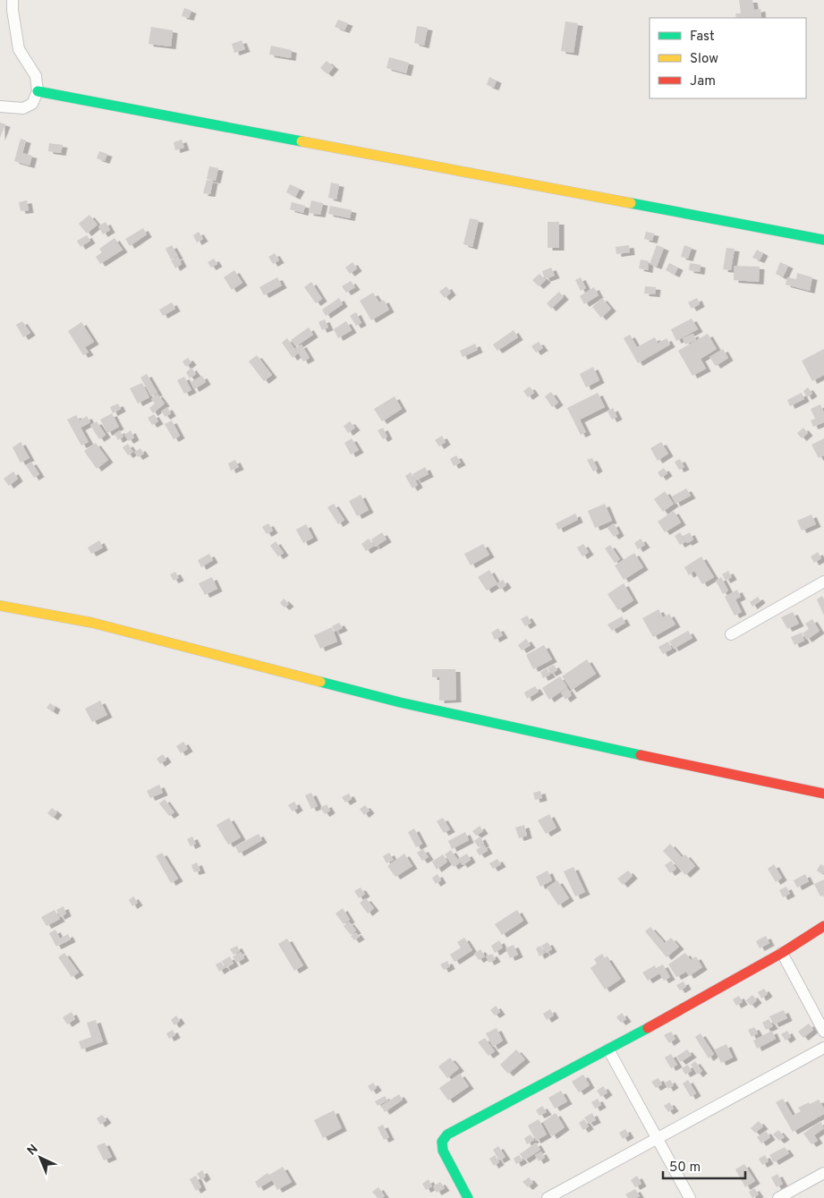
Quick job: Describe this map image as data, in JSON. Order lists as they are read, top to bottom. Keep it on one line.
{"legend":["Fast","Slow","Jam"],"scale_bar":"50 m","north":"top left"}
